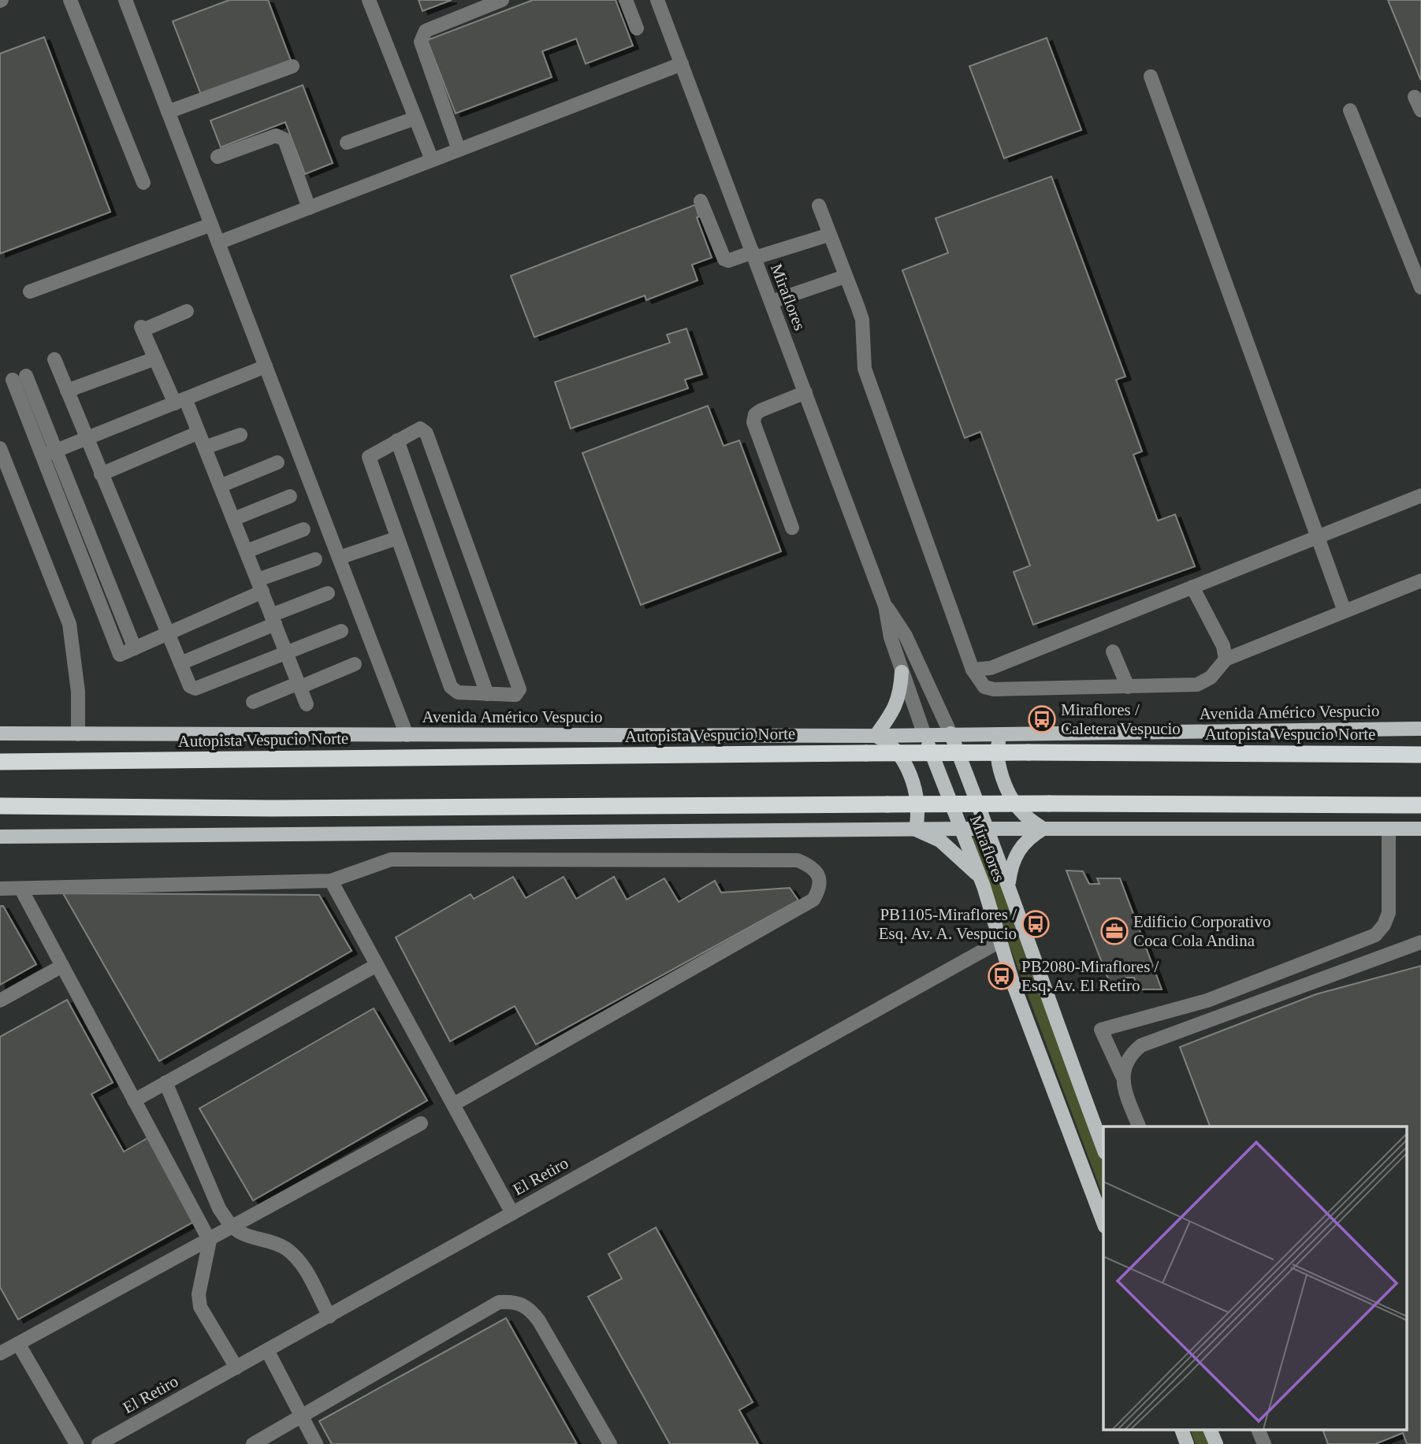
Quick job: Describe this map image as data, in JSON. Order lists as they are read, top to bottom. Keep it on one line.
{"streets":{"highway":["Autopista Vespucio Norte"],"main road":["Miraflores","Avenida Américo Vespucio"],"street":["El Retiro"]},"crossings":[["Miraflores","Avenida Américo Vespucio"],["Miraflores","El Retiro"]],"places":{"bus stop":["Miraflores / Caletera Vespucio","PB1105-Miraflores / Esq. Av. A. Vespucio","PB2080-Miraflores / Esq. Av. El Retiro"],"office":["Edificio Corporativo Coca Cola Andina"]}}
